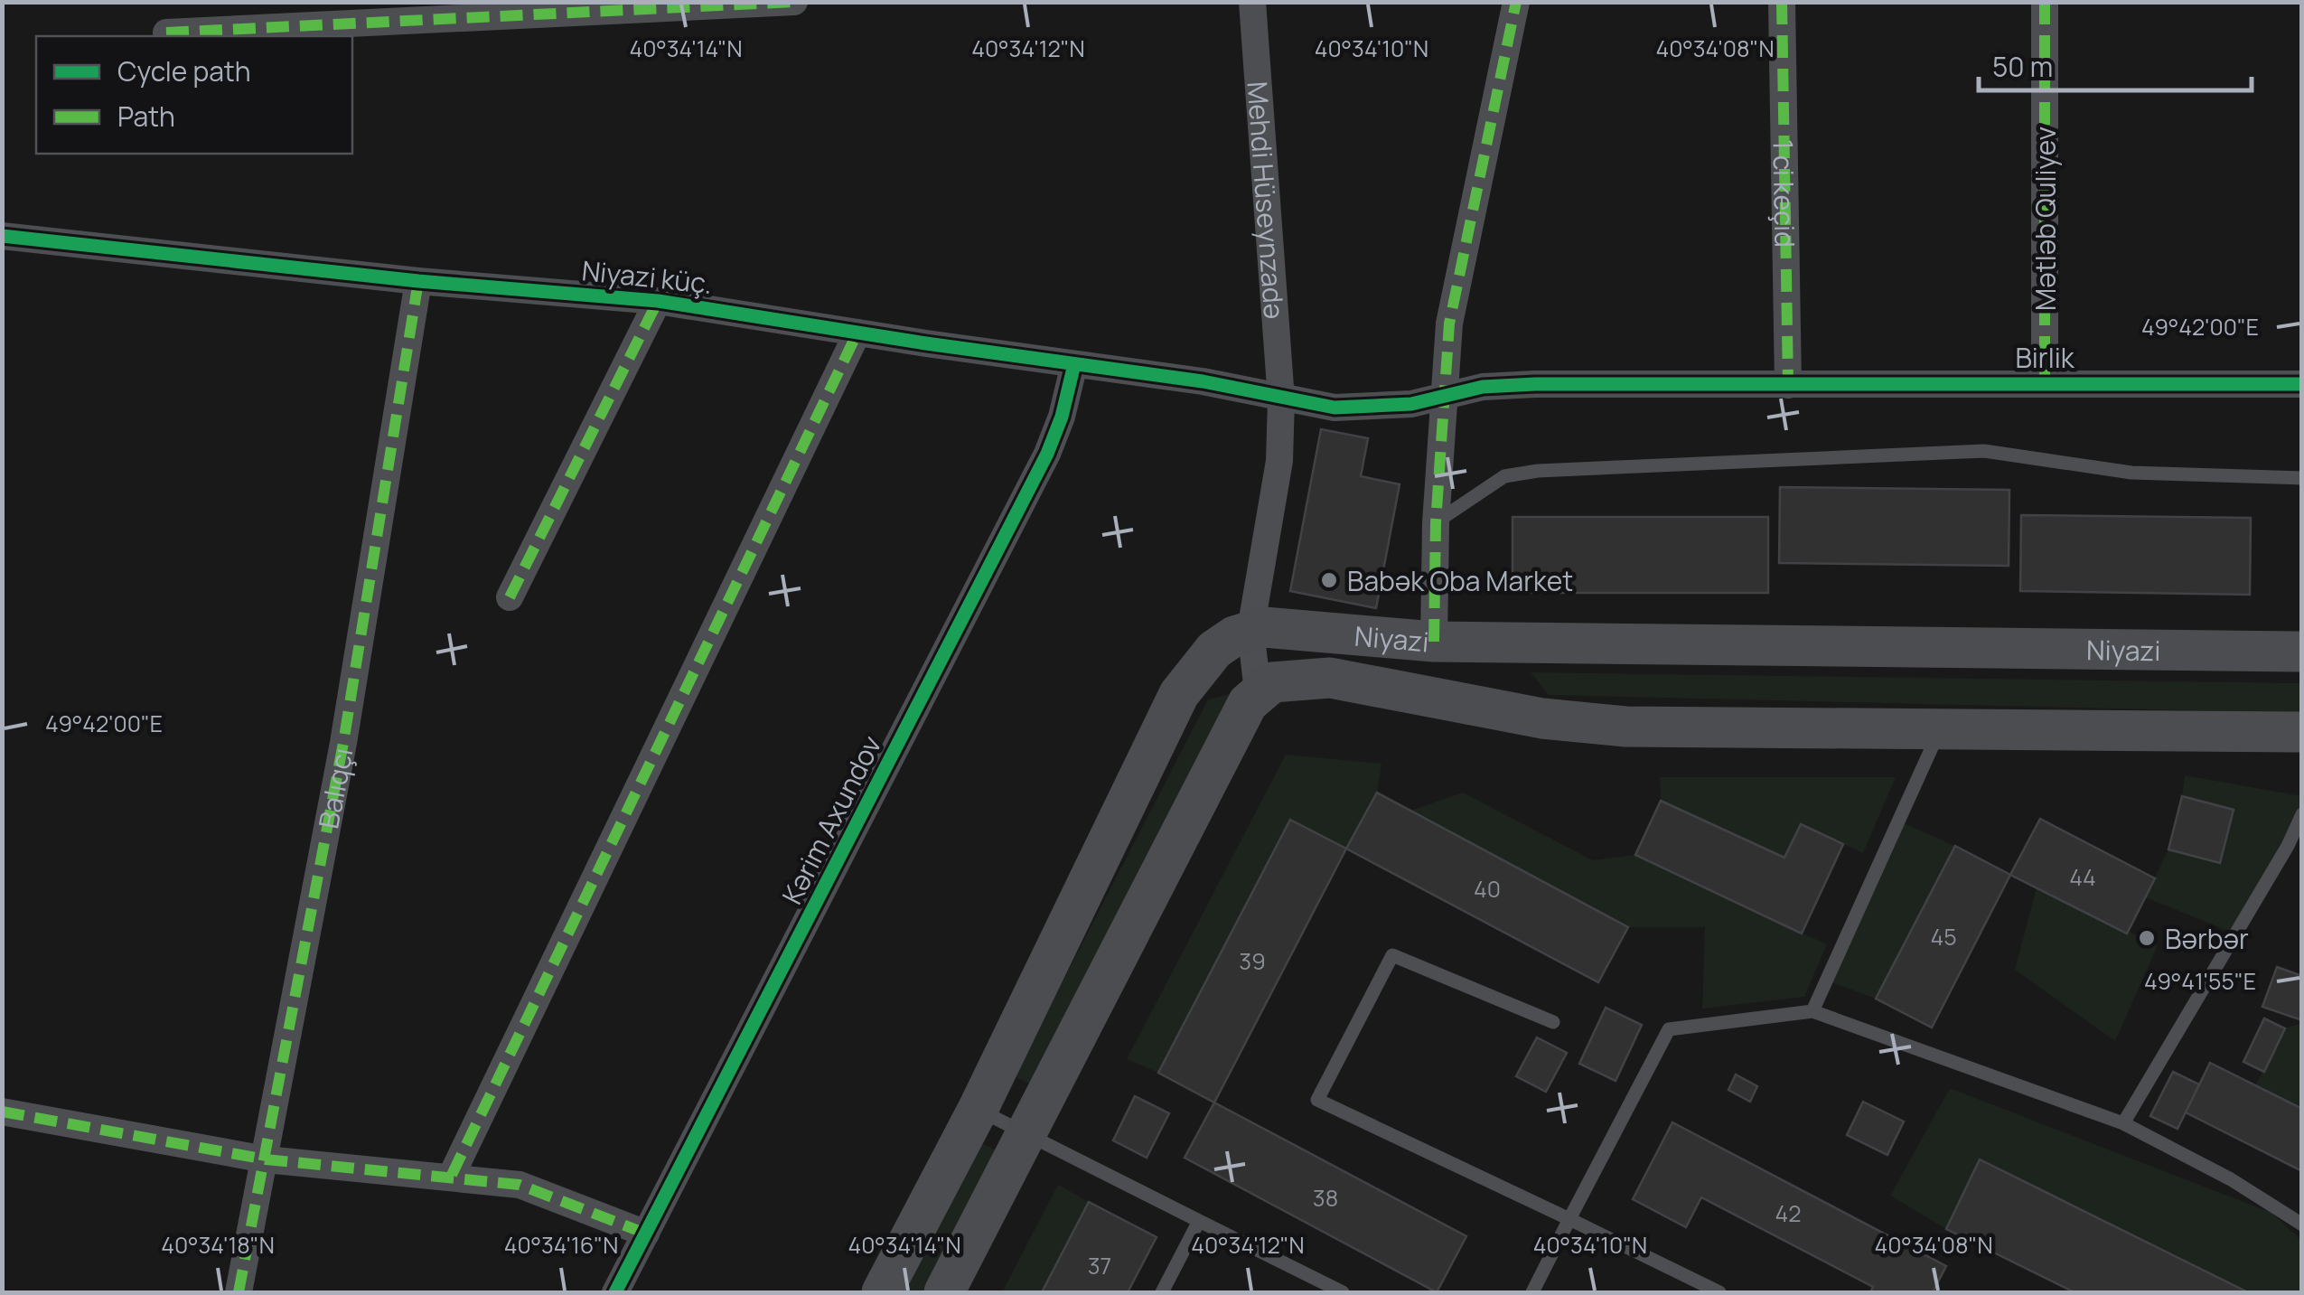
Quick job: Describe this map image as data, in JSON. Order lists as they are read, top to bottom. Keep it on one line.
{"streets":{"main road":["Niyazi"],"street":["1 ci keçid","Mehdi Hüseynzadə","Mətləb Quliyev","Niyazi küç.","Birlik","Balıqçı","Kərim Axundov"]},"crossings":[["1 ci keçid","Birlik"],["Mehdi Hüseynzadə","Niyazi küç."],["Mehdi Hüseynzadə","Niyazi"],["Mətləb Quliyev","Birlik"],["Niyazi küç.","Birlik"],["Niyazi küç.","Balıqçı"],["Niyazi küç.","Kərim Axundov"]],"places":["Babək Oba Market","Bərbər"],"house_numbers":["44","40","45","39","38","42","37"],"legend":["Cycle path","Path"],"scale_bar":"50 m","coordinates":["40°34'14\"N","40°34'12\"N","40°34'10\"N","40°34'08\"N","49°42'00\"E","49°41'55\"E","40°34'18\"N","40°34'16\"N"]}
